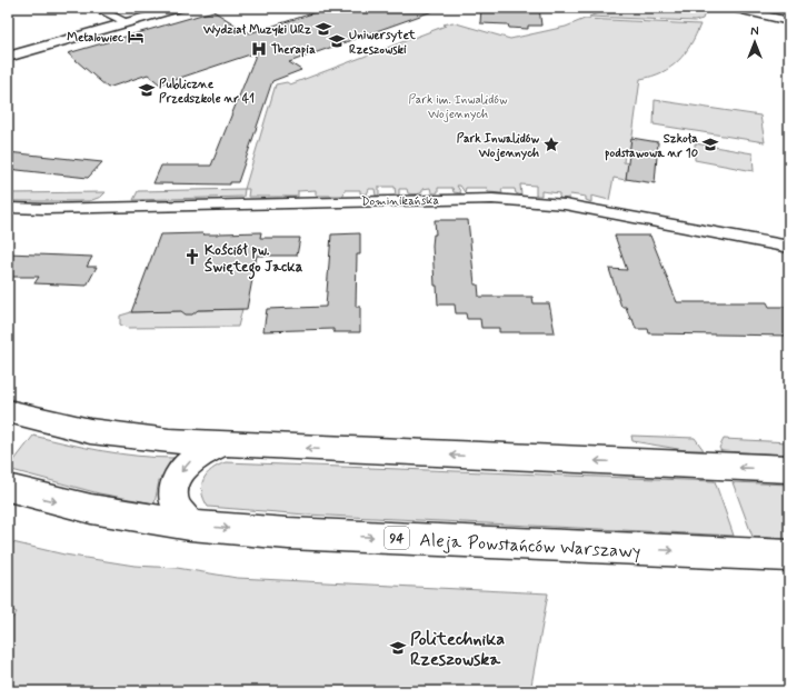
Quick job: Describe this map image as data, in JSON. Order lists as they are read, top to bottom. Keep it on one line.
{"streets":{"main road":["94","Aleja Powstańców Warszawy"],"street":["Dominikańska"]},"parks":["Park im. Inwalidów Wojennych"],"places":{"school or university":["Wydział Muzyki URz","Uniwersytet Rzeszowski","Publiczne Przedszkole nr 41","Szkoła podstawowa nr 10","Politechnika Rzeszowska"],"hotel":["Metalowiec"],"hospital":["Therapia"],"place":["Park Inwalidów Wojennych"],"church":["Kościół pw. Świętego Jacka"]},"north":"top"}
